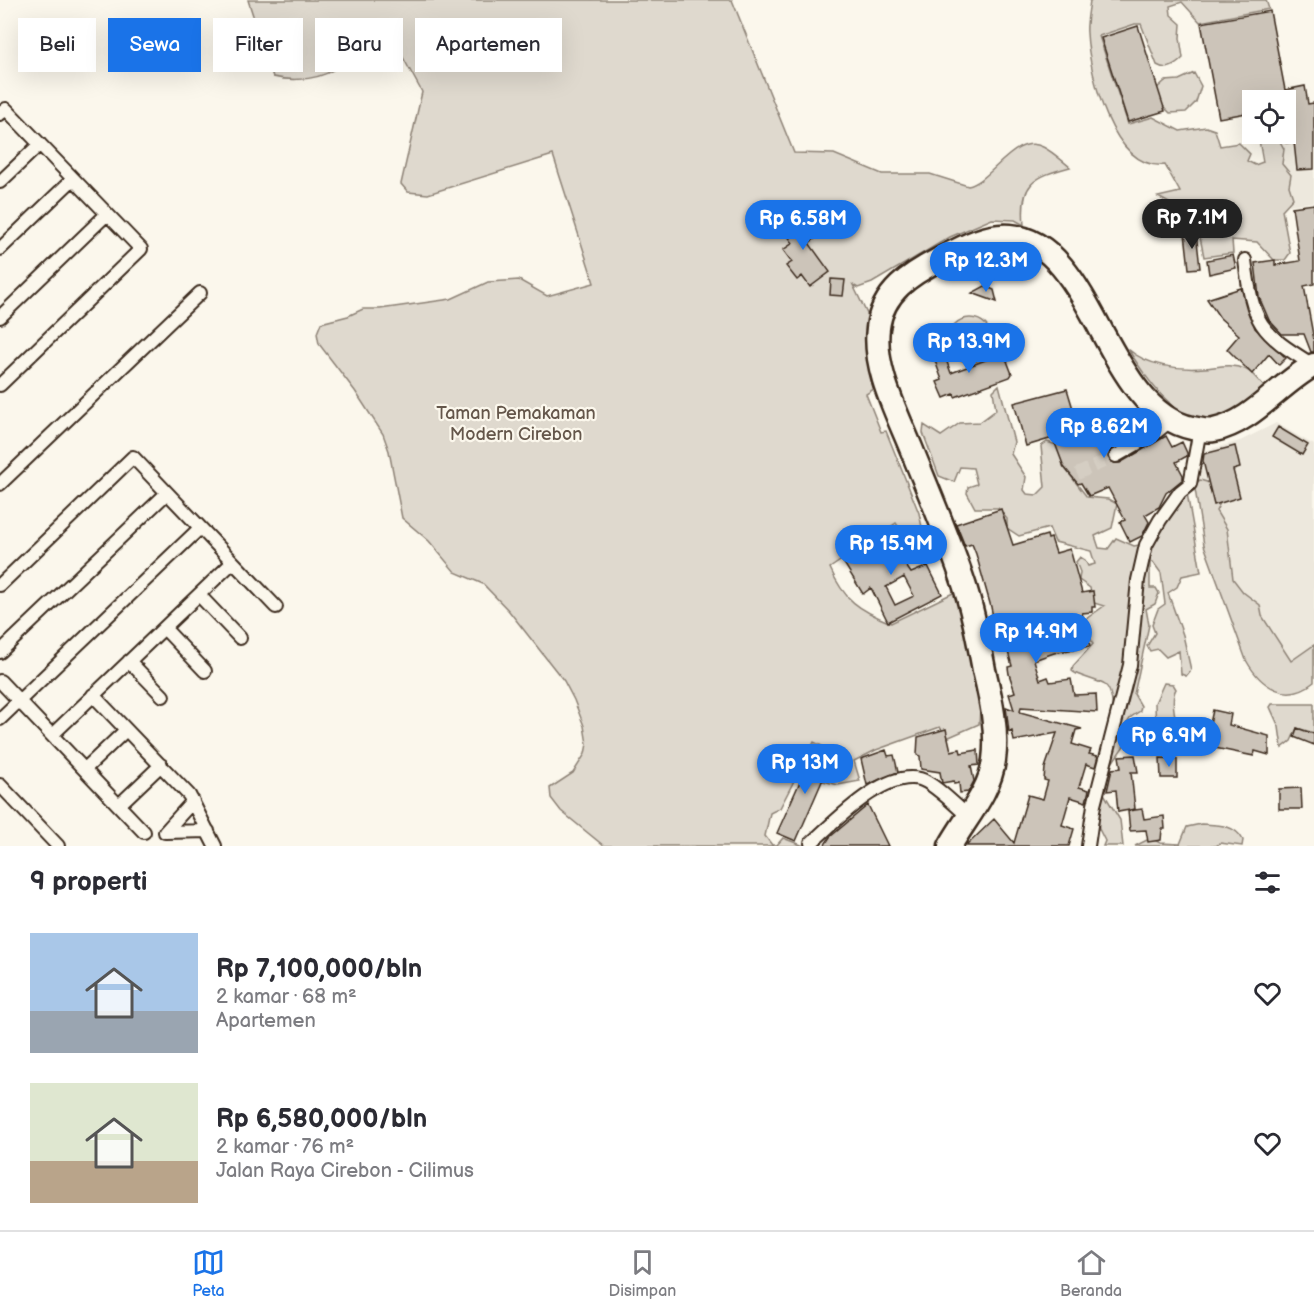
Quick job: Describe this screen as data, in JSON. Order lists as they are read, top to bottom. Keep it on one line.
{"parks":["Taman Pemakaman Modern Cirebon"],"page":{"chip":["Beli","Sewa","Filter","Baru","Apartemen"],"price":["Rp 7.1M","Rp 6.58M","Rp 12.3M","Rp 13.9M","Rp 8.62M","Rp 15.9M","Rp 14.9M","Rp 6.9M","Rp 13M"],"heading":"9 properti","list":[{"name":"Rp 7,100,000/bln","note":"2 kamar · 68 m² · Apartemen"},{"name":"Rp 6,580,000/bln","note":"2 kamar · 76 m² · Jalan Raya Cirebon - Cilimus"}],"tabs":["Peta","Disimpan","Beranda"]}}
